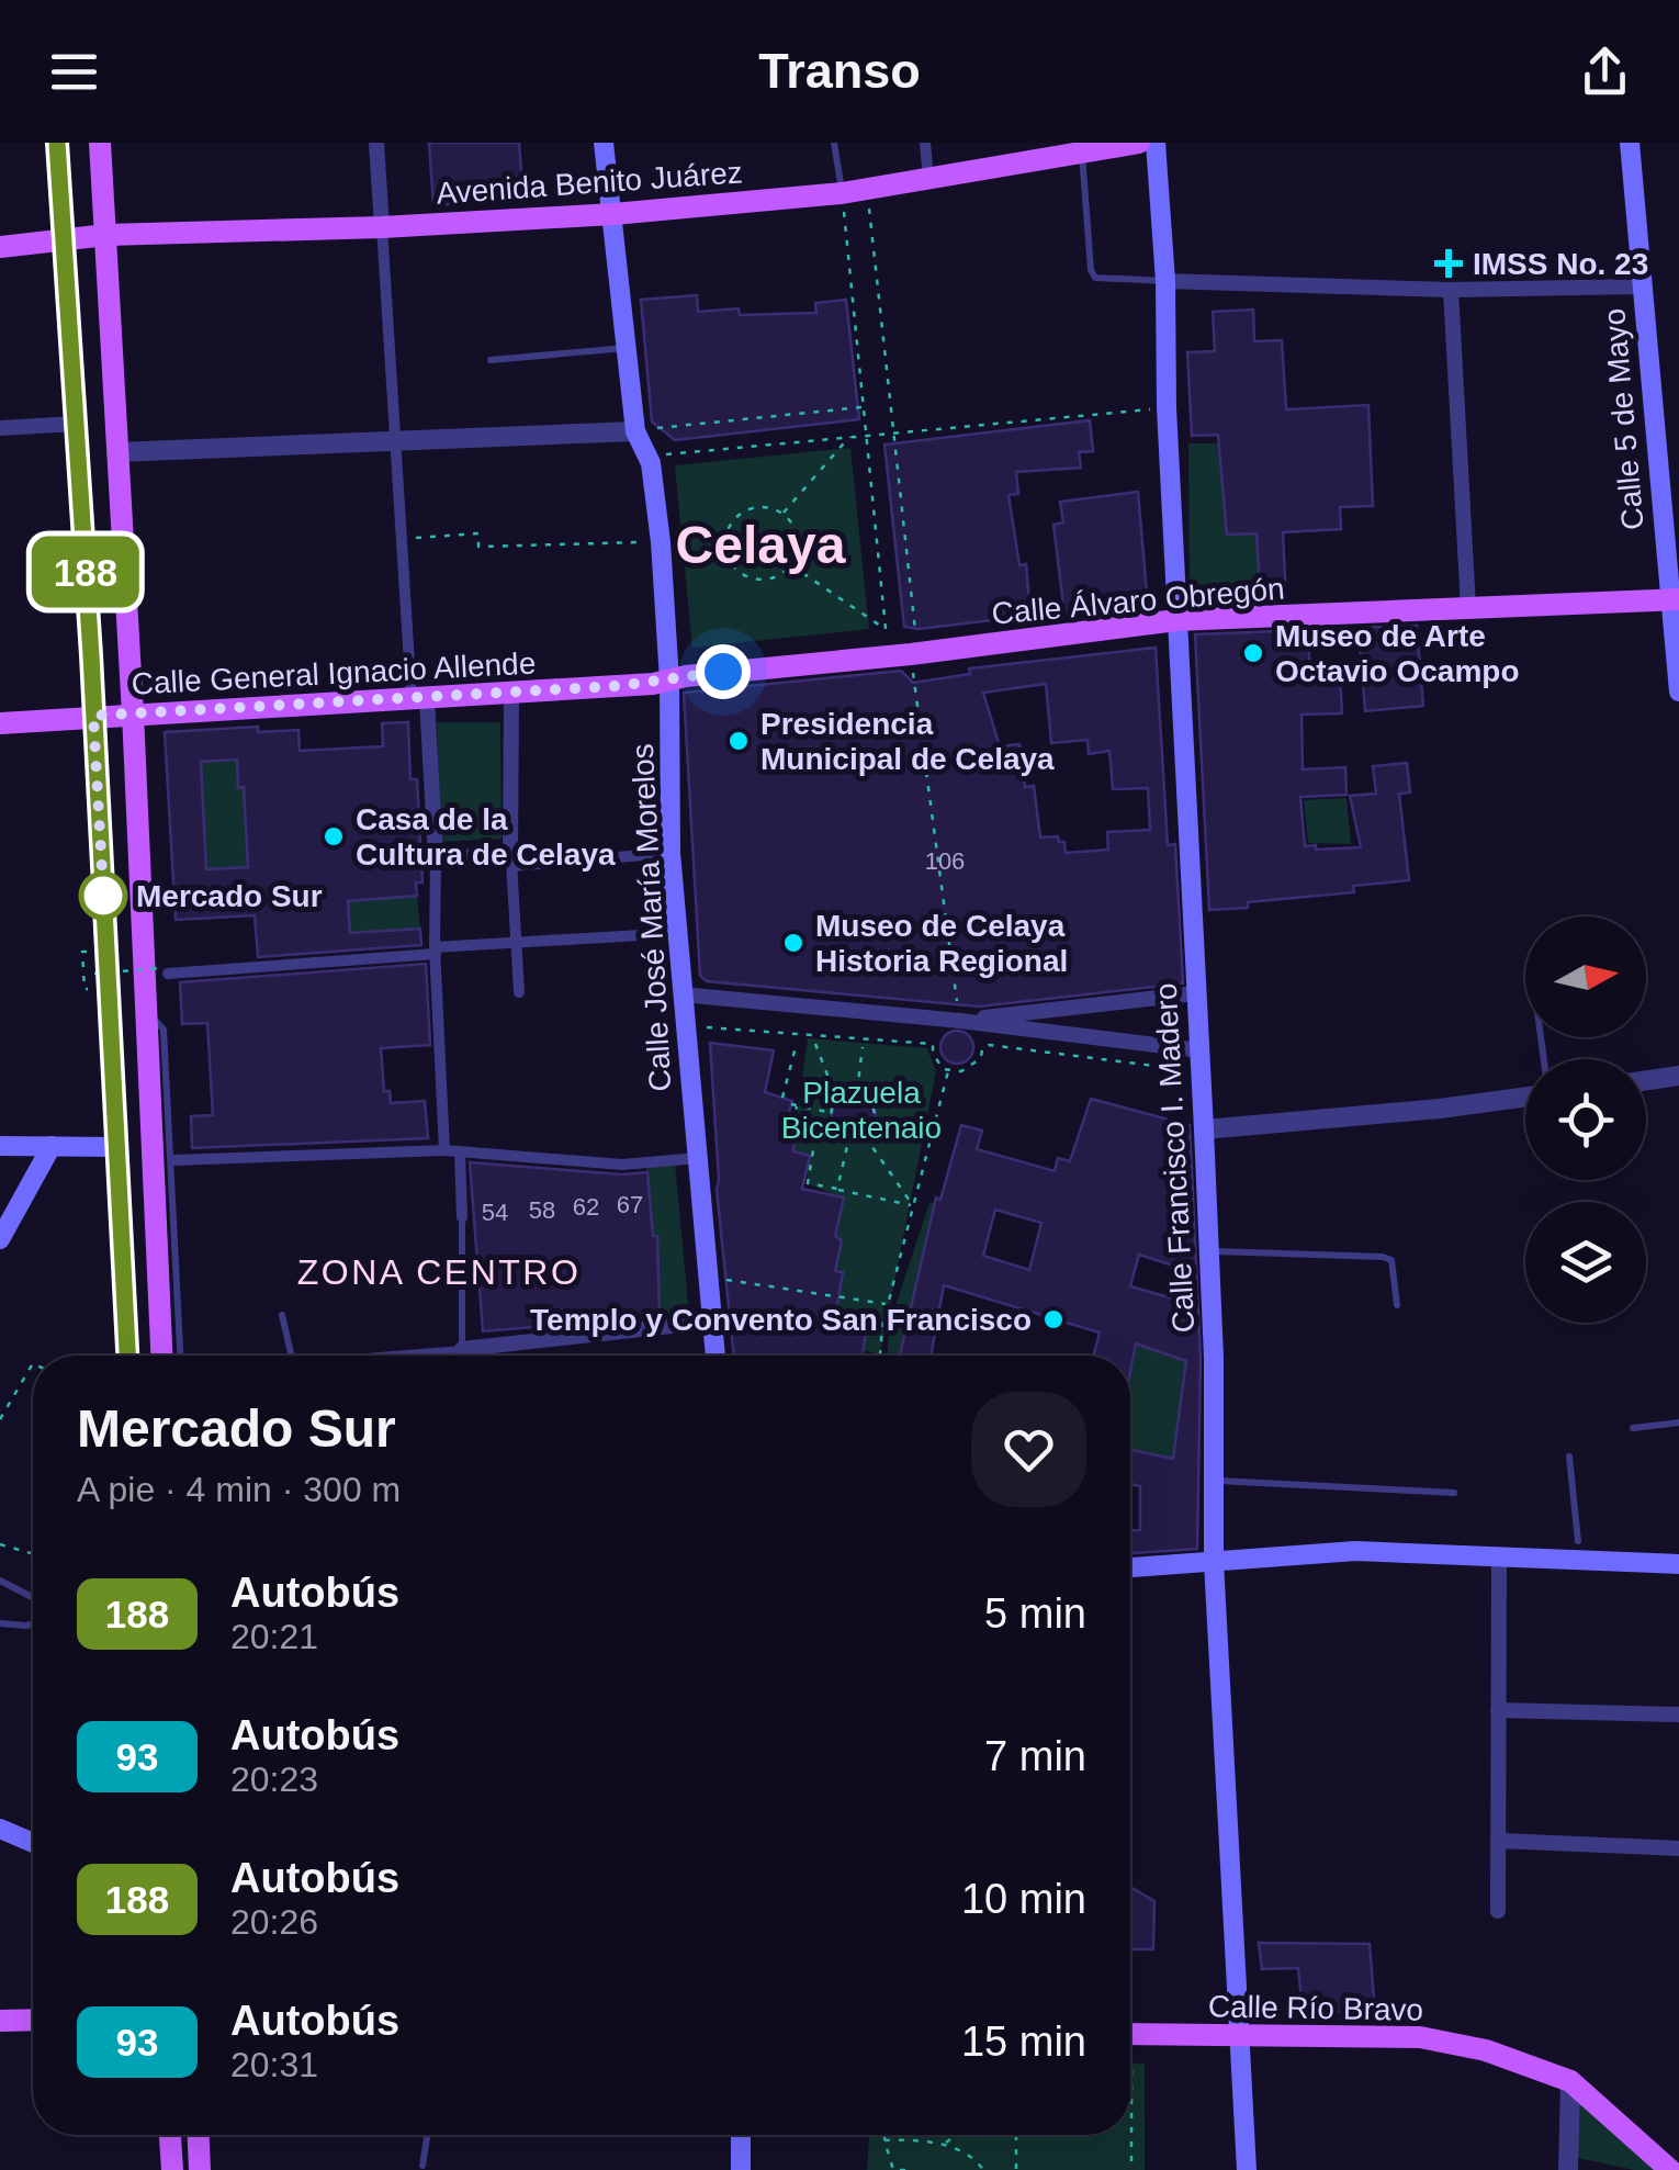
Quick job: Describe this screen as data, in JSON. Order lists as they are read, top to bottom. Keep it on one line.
{"streets":{"main road":["Avenida Benito Juárez","Calle 5 de Mayo","Calle Álvaro Obregón","Calle General Ignacio Allende","Calle José María Morelos","Calle Francisco I. Madero","Calle Río Bravo"]},"crossings":[["Calle 5 de Mayo","Calle Álvaro Obregón"],["Calle Álvaro Obregón","Calle General Ignacio Allende"],["Calle Álvaro Obregón","Calle José María Morelos"],["Calle Álvaro Obregón","Calle Francisco I. Madero"],["Calle General Ignacio Allende","Calle José María Morelos"],["Calle Francisco I. Madero","Calle Río Bravo"]],"districts":["Celaya","ZONA CENTRO"],"parks":["Plazuela Bicentenaio"],"places":{"health":["IMSS No. 23"],"other":["Museo de Arte Octavio Ocampo","Presidencia Municipal de Celaya","Casa de la Cultura de Celaya","Mercado Sur","Museo de Celaya Historia Regional","Templo y Convento San Francisco"]},"lines":["bus line 188"],"house_numbers":["106","67","62","58","54"],"north":"right","page":{"header":"Transo","on_map":"188","heading":["Mercado Sur","A pie · 4 min · 300 m"],"list":[{"mark":"188","name":"Autobús","note":"20:21","value":"5 min"},{"mark":"93","name":"Autobús","note":"20:23","value":"7 min"},{"mark":"188","name":"Autobús","note":"20:26","value":"10 min"},{"mark":"93","name":"Autobús","note":"20:31","value":"15 min"}]}}
